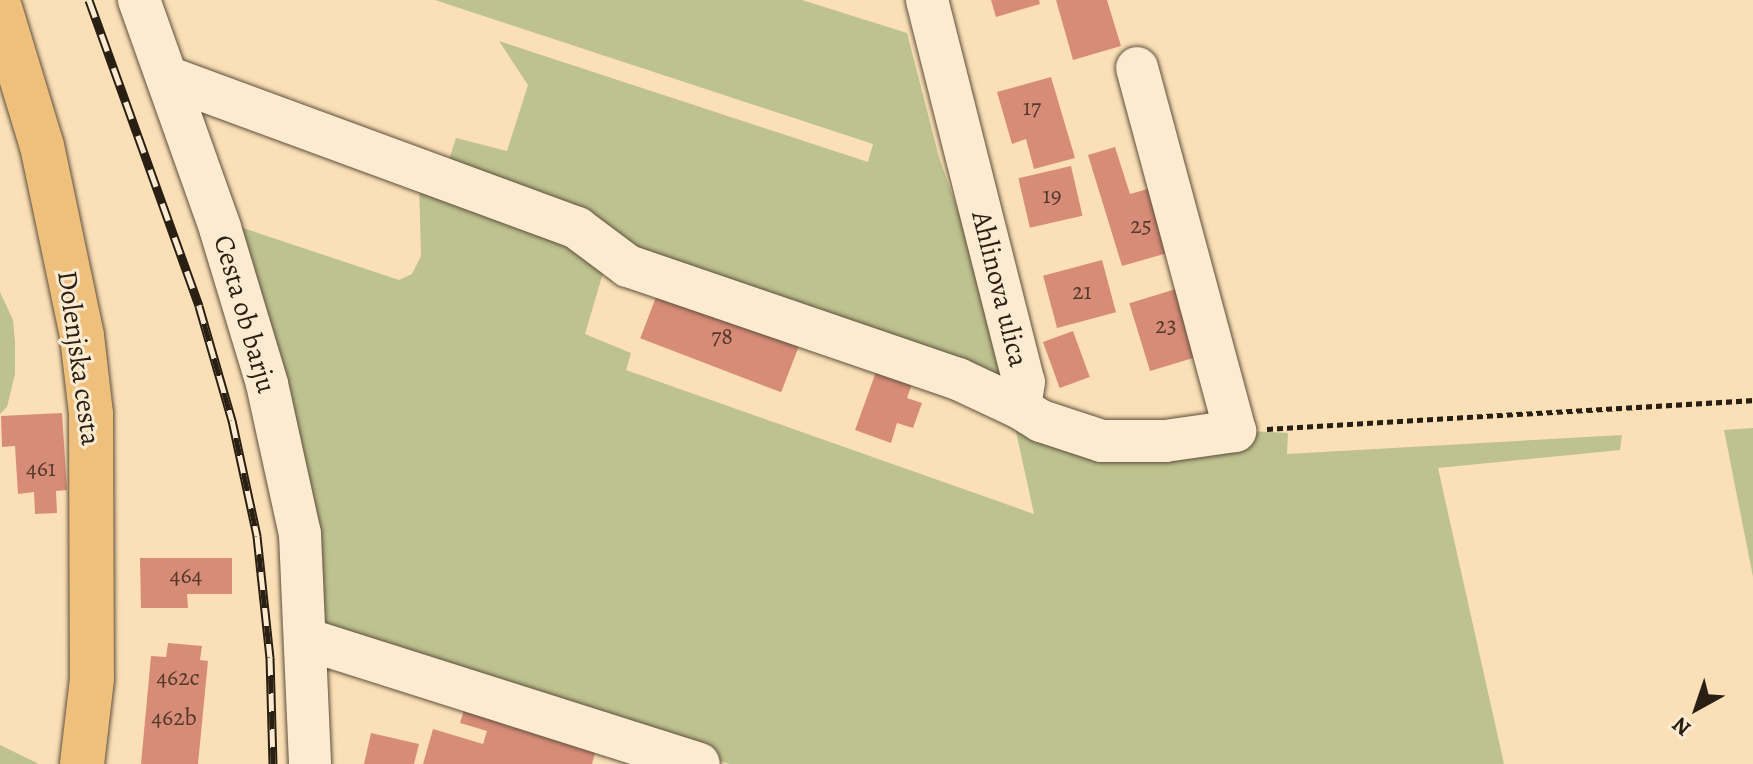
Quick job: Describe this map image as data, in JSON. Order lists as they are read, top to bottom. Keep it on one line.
{"streets":{"main road":["Dolenjska cesta"],"street":["Ahlinova ulica","Cesta ob barju"]},"house_numbers":["17","19","25","21","23","78","461","464","462c","462b"],"north":"bottom left"}
